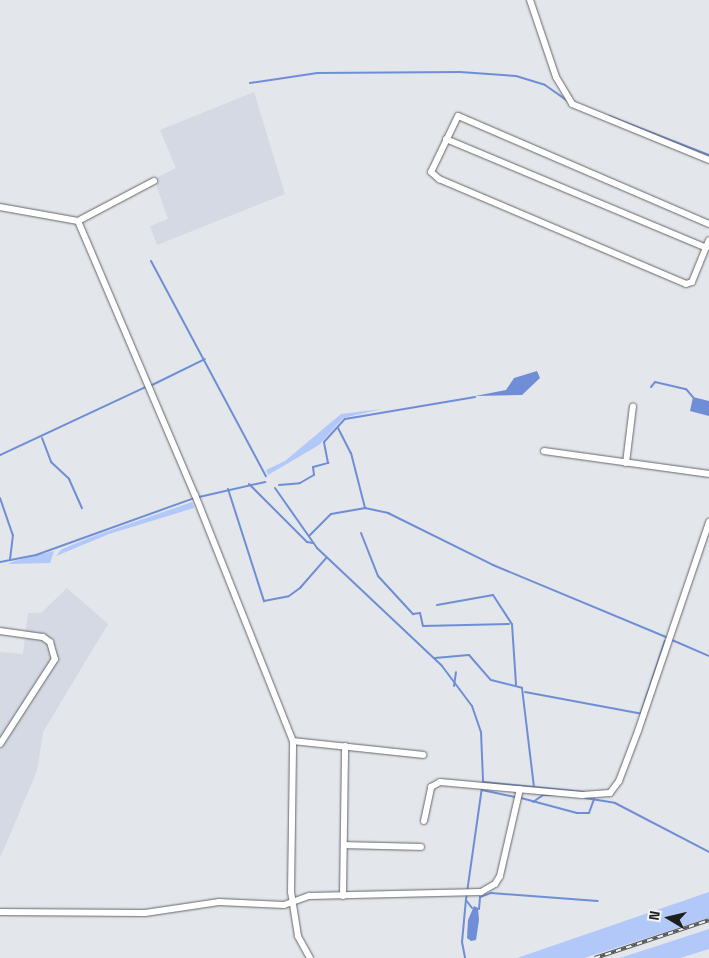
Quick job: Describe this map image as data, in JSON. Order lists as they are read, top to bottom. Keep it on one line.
{"north":"left"}
